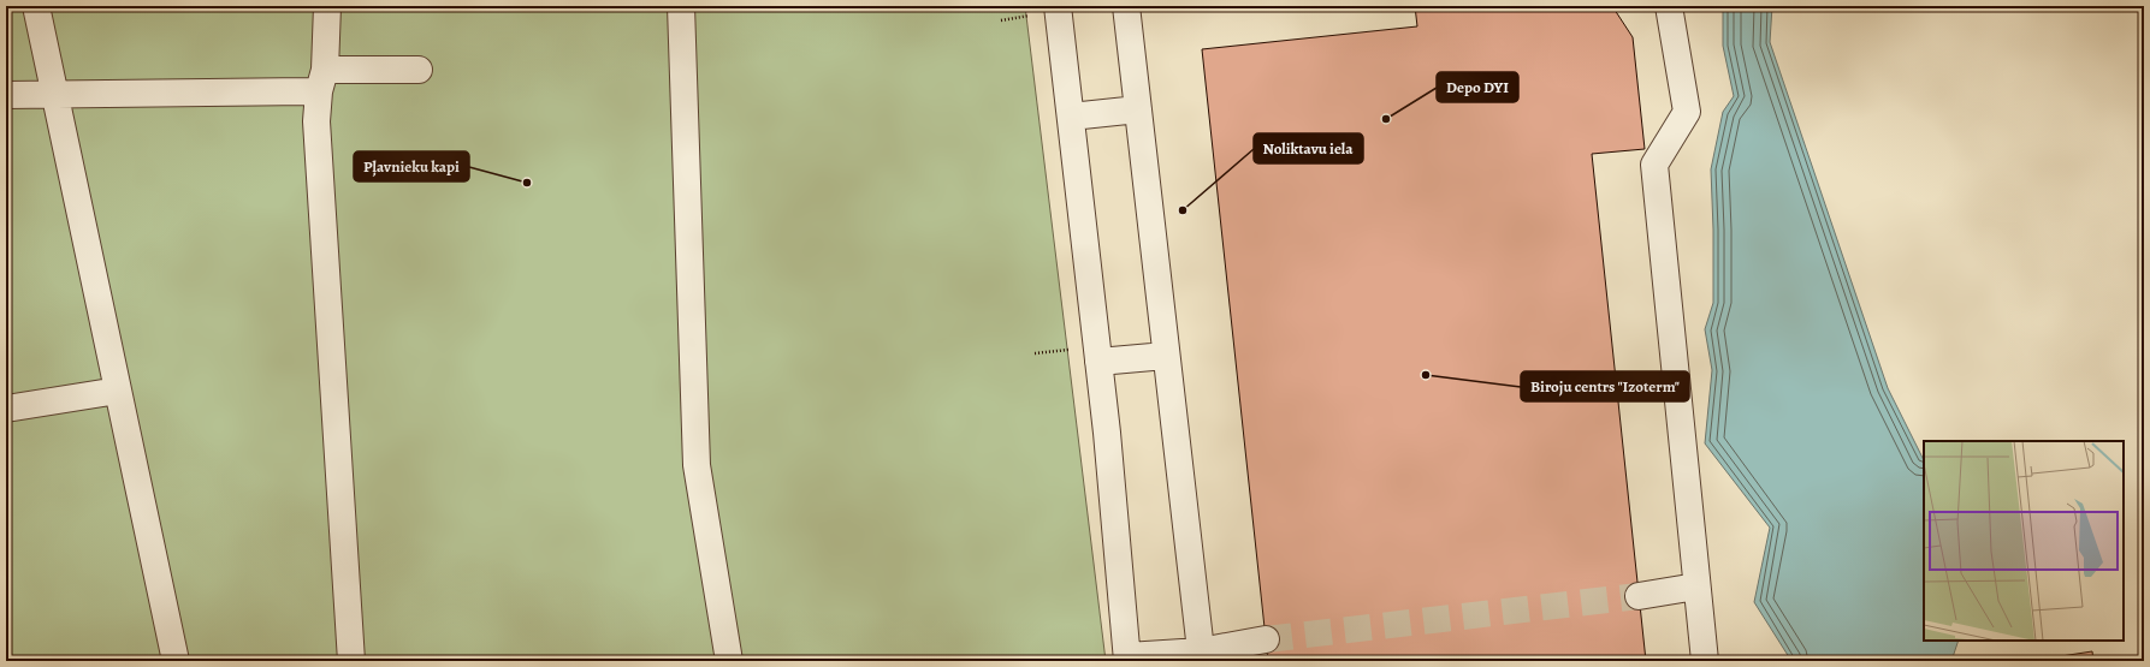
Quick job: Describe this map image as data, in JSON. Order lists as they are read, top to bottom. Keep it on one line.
{"places":["Depo DYI","Pļavnieku kapi","Noliktavu iela","Biroju centrs \"Izoterm\""]}
